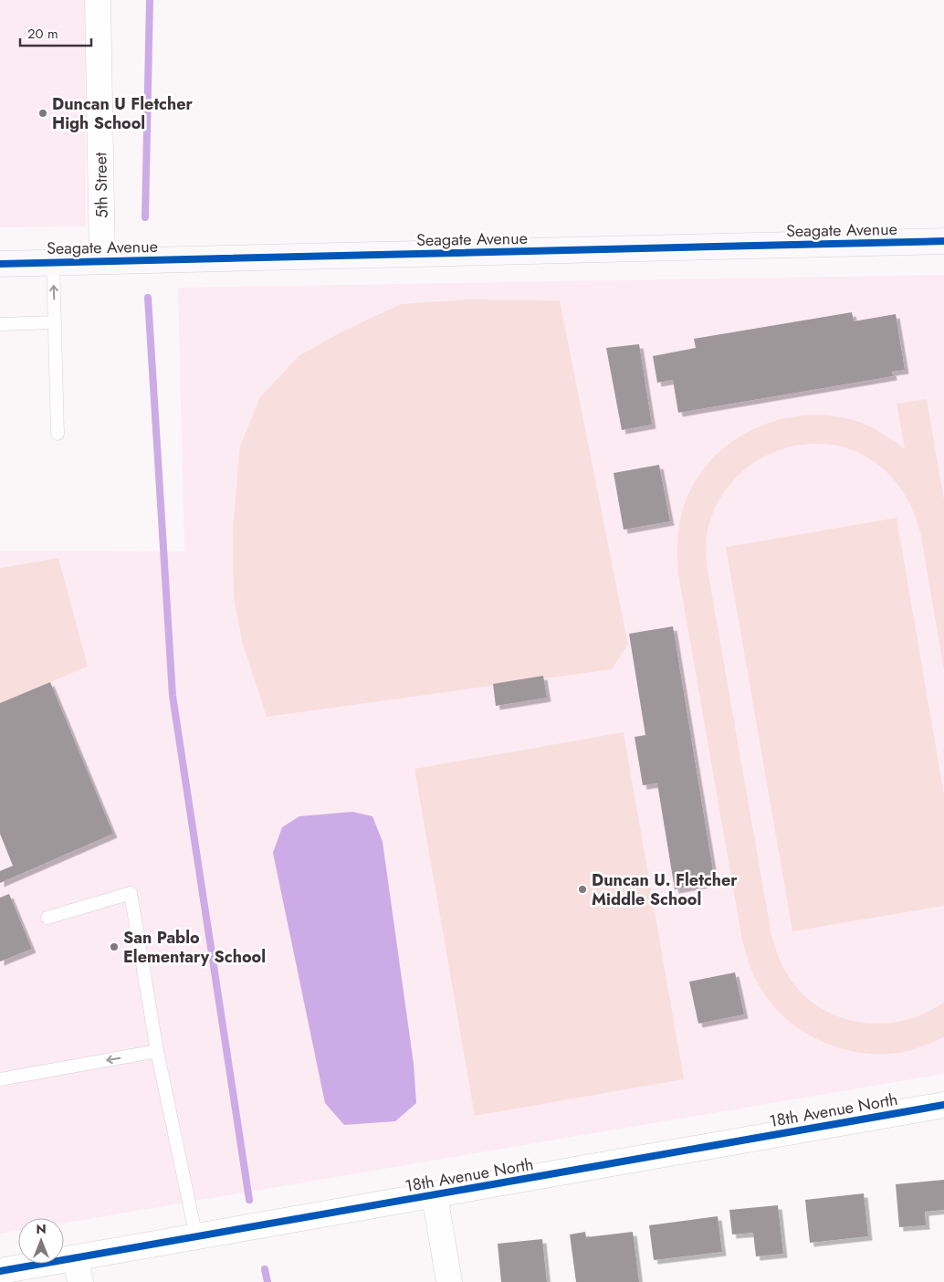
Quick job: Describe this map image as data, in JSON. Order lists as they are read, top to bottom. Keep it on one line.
{"streets":{"street":["5th Street","Seagate Avenue","18th Avenue North"]},"crossings":[["5th Street","Seagate Avenue"]],"places":["Duncan U Fletcher High School","Duncan U. Fletcher Middle School","San Pablo Elementary School"],"scale_bar":"20 m","north":"top"}
